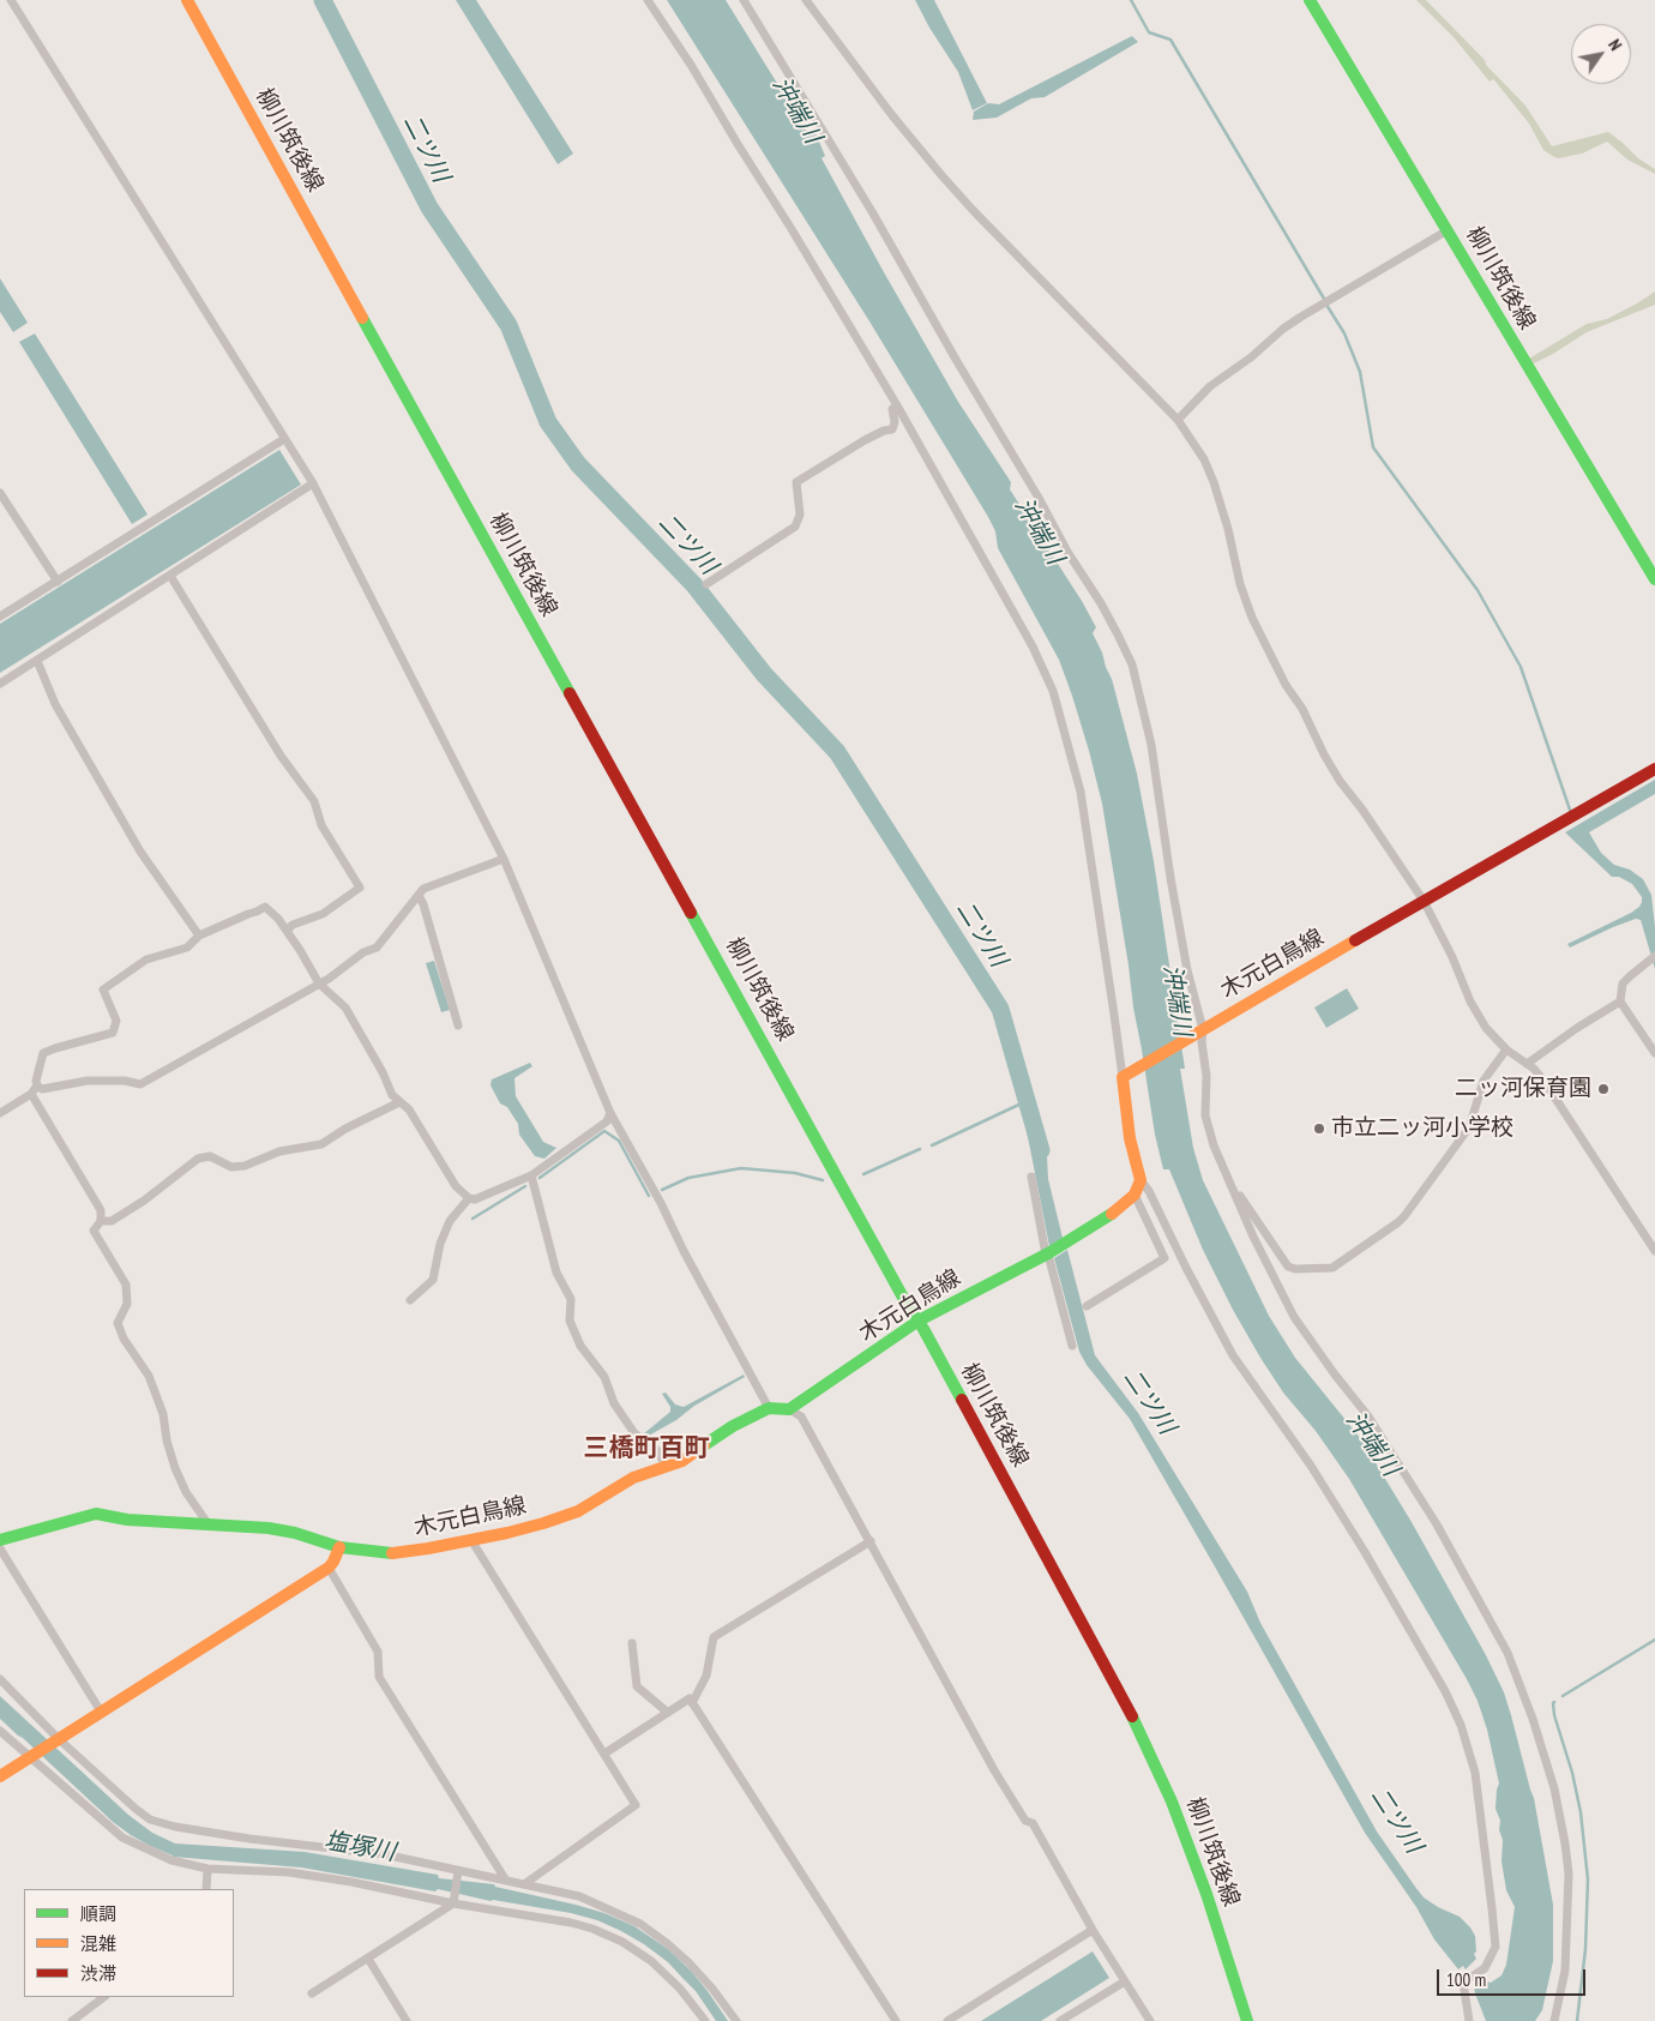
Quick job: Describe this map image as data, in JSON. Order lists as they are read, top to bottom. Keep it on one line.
{"streets":{"main road":["柳川筑後線","木元白鳥線"]},"crossings":[["柳川筑後線","木元白鳥線"]],"districts":["三橋町百町"],"water":["沖端川","二ツ川","塩塚川"],"places":["二ッ河保育園","市立二ッ河小学校"],"legend":["順調","混雑","渋滞"],"scale_bar":"100 m","north":"top right"}
